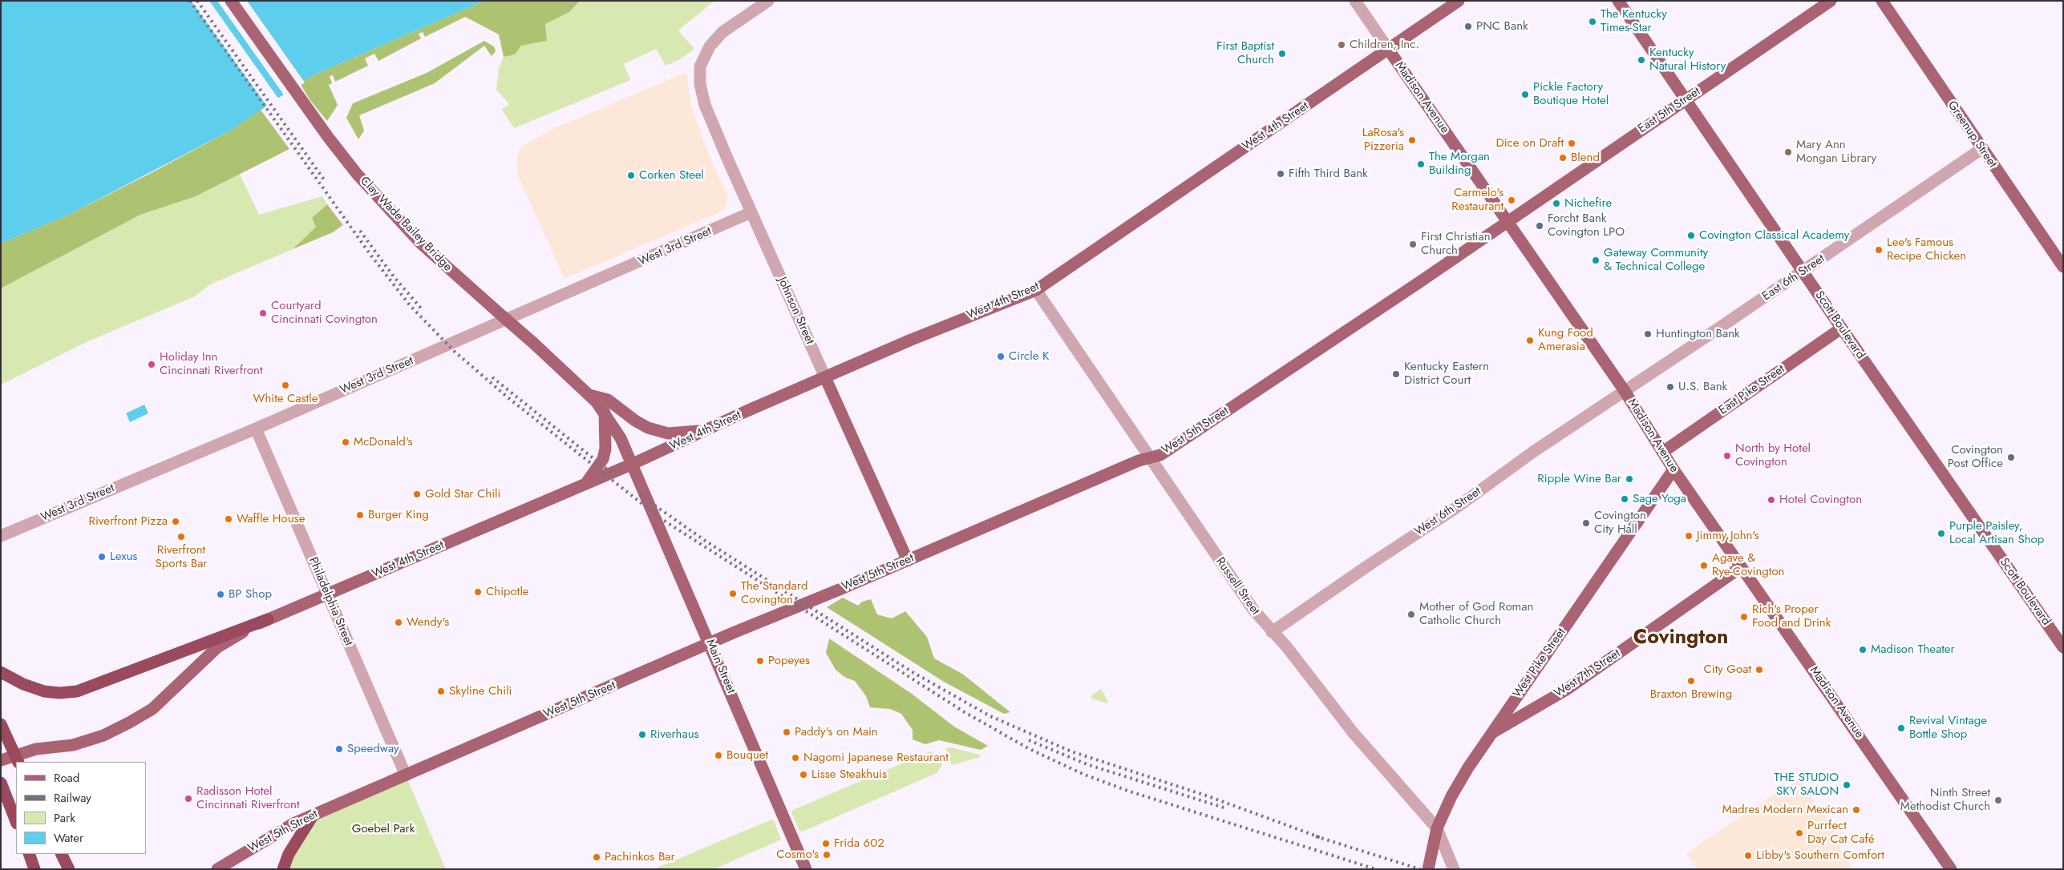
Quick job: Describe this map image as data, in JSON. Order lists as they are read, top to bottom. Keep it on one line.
{"streets":{"main road":["Madison Avenue","East 5th Street","West 4th Street","Greenup Street","Clay Wade Bailey Bridge","Johnson Street","Scott Boulevard","East Pike Street","West 5th Street","West Pike Street","Main Street","West 7th Street"],"street":["West 3rd Street","East 6th Street","West 6th Street","Russell Street","Philadelphia Street"]},"crossings":[["Madison Avenue","East 5th Street"],["Madison Avenue","West 4th Street"],["Madison Avenue","East 6th Street"],["Madison Avenue","East Pike Street"],["Madison Avenue","West 5th Street"],["Madison Avenue","West 6th Street"],["Madison Avenue","West Pike Street"],["Madison Avenue","West 7th Street"],["East 5th Street","Scott Boulevard"],["East 5th Street","West 5th Street"],["West 4th Street","Clay Wade Bailey Bridge"],["West 4th Street","Johnson Street"],["West 4th Street","Russell Street"],["West 4th Street","Philadelphia Street"],["West 4th Street","Main Street"],["Greenup Street","East 6th Street"],["Clay Wade Bailey Bridge","Main Street"],["West 3rd Street","Johnson Street"],["West 3rd Street","Philadelphia Street"],["East 6th Street","Scott Boulevard"],["East 6th Street","West 6th Street"],["Johnson Street","West 5th Street"],["Scott Boulevard","East Pike Street"],["West 5th Street","Russell Street"],["West 5th Street","Philadelphia Street"],["West 5th Street","Main Street"],["West 6th Street","Russell Street"],["Russell Street","West Pike Street"],["West Pike Street","West 7th Street"]],"districts":["Covington"],"parks":["Goebel Park"],"places":["The Kentucky Times-Star","PNC Bank","Children, Inc.","First Baptist Church","Kentucky Natural History","Pickle Factory Boutique Hotel","LaRosa's Pizzeria","Dice on Draft","Mary Ann Mongan Library","Blend","The Morgan Building","Fifth Third Bank","Corken Steel","Carmelo's Restaurant","Nichefire","Forcht Bank Covington LPO","Covington Classical Academy","First Christian Church","Lee's Famous Recipe Chicken","Gateway Community & Technical College","Courtyard Cincinnati Covington","Huntington Bank","Kung Food Amerasia","Circle K","Holiday Inn Cincinnati Riverfront","Kentucky Eastern District Court","White Castle","U.S. Bank","McDonald's","North by Hotel Covington","Covington Post Office","Ripple Wine Bar","Gold Star Chili","Sage Yoga","Hotel Covington","Burger King","Waffle House","Riverfront Pizza","Covington City Hall","Purple Paisley, Local Artisan Shop","Jimmy John's","Riverfront Sports Bar","Lexus","Agave & Rye-Covington","Chipotle","The Standard Covington","BP Shop","Mother of God Roman Catholic Church","Rich's Proper Food and Drink","Wendy's","Madison Theater","Popeyes","City Goat","Braxton Brewing","Skyline Chili","Revival Vintage Bottle Shop","Paddy's on Main","Riverhaus","Speedway","Bouquet","Nagomi Japanese Restaurant","Lisse Steakhuis","THE STUDIO SKY SALON","Radisson Hotel Cincinnati Riverfront","Ninth Street Methodist Church","Madres Modern Mexican","Purrfect Day Cat Café","Frida 602","Cosmo's","Libby's Southern Comfort","Pachinkos Bar"],"legend":["Road","Railway","Park","Water"]}
